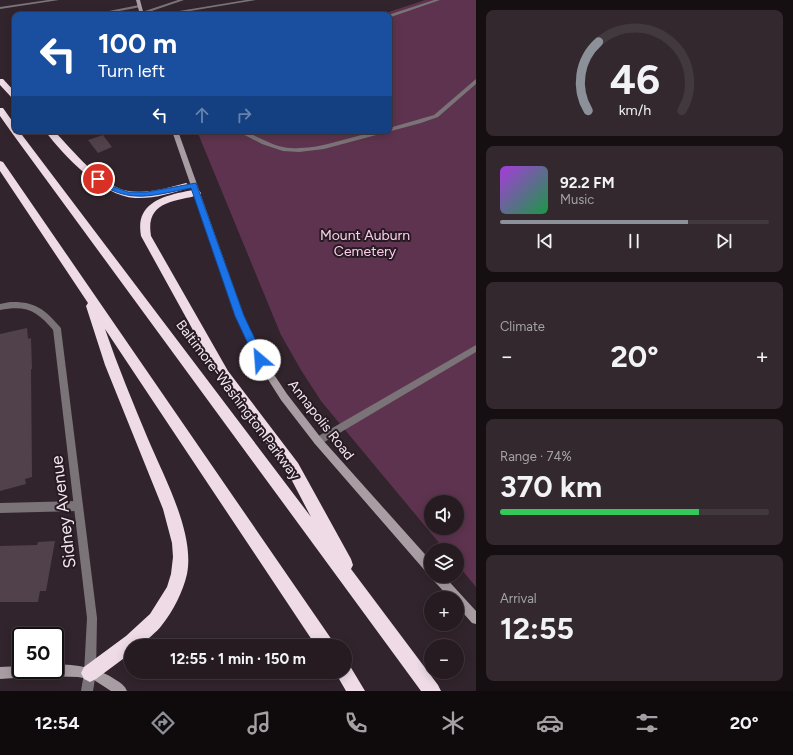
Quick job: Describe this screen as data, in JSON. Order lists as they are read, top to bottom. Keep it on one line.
{"streets":{"highway":["Baltimore-Washington Parkway"],"main road":["Annapolis Road"],"street":["Sidney Avenue"]},"parks":["Mount Auburn Cemetery"],"page":{"turn":["100 m","Turn left"],"song":["92.2 FM","Music"],"tile":["Climate",["Range · 74%","370 km"],["Arrival","12:55"]],"heat":["−","20°","+"],"map_buttons":["+","−"],"limit":"50","trip":"12:55 · 1 min · 150 m","tabs":["12:54","20°"],"gauge":["46","km/h"]}}
